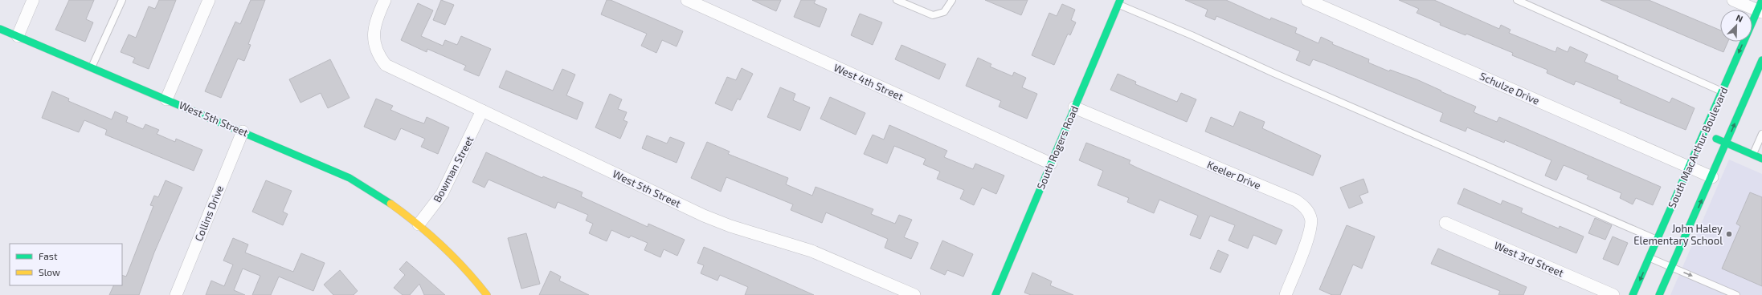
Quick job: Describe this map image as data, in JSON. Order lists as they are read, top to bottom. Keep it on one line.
{"streets":{"street":["West 4th Street","Schulze Drive","West 5th Street","South Rogers Road","South MacArthur Boulevard","Bowman Street","Keeler Drive","Collins Drive","West 3rd Street"]},"crossings":[["West 4th Street","South Rogers Road"],["Schulze Drive","South MacArthur Boulevard"],["West 5th Street","Bowman Street"],["West 5th Street","Collins Drive"],["South Rogers Road","Keeler Drive"]],"places":["John Haley Elementary School"],"legend":["Fast","Slow"],"north":"top right"}
